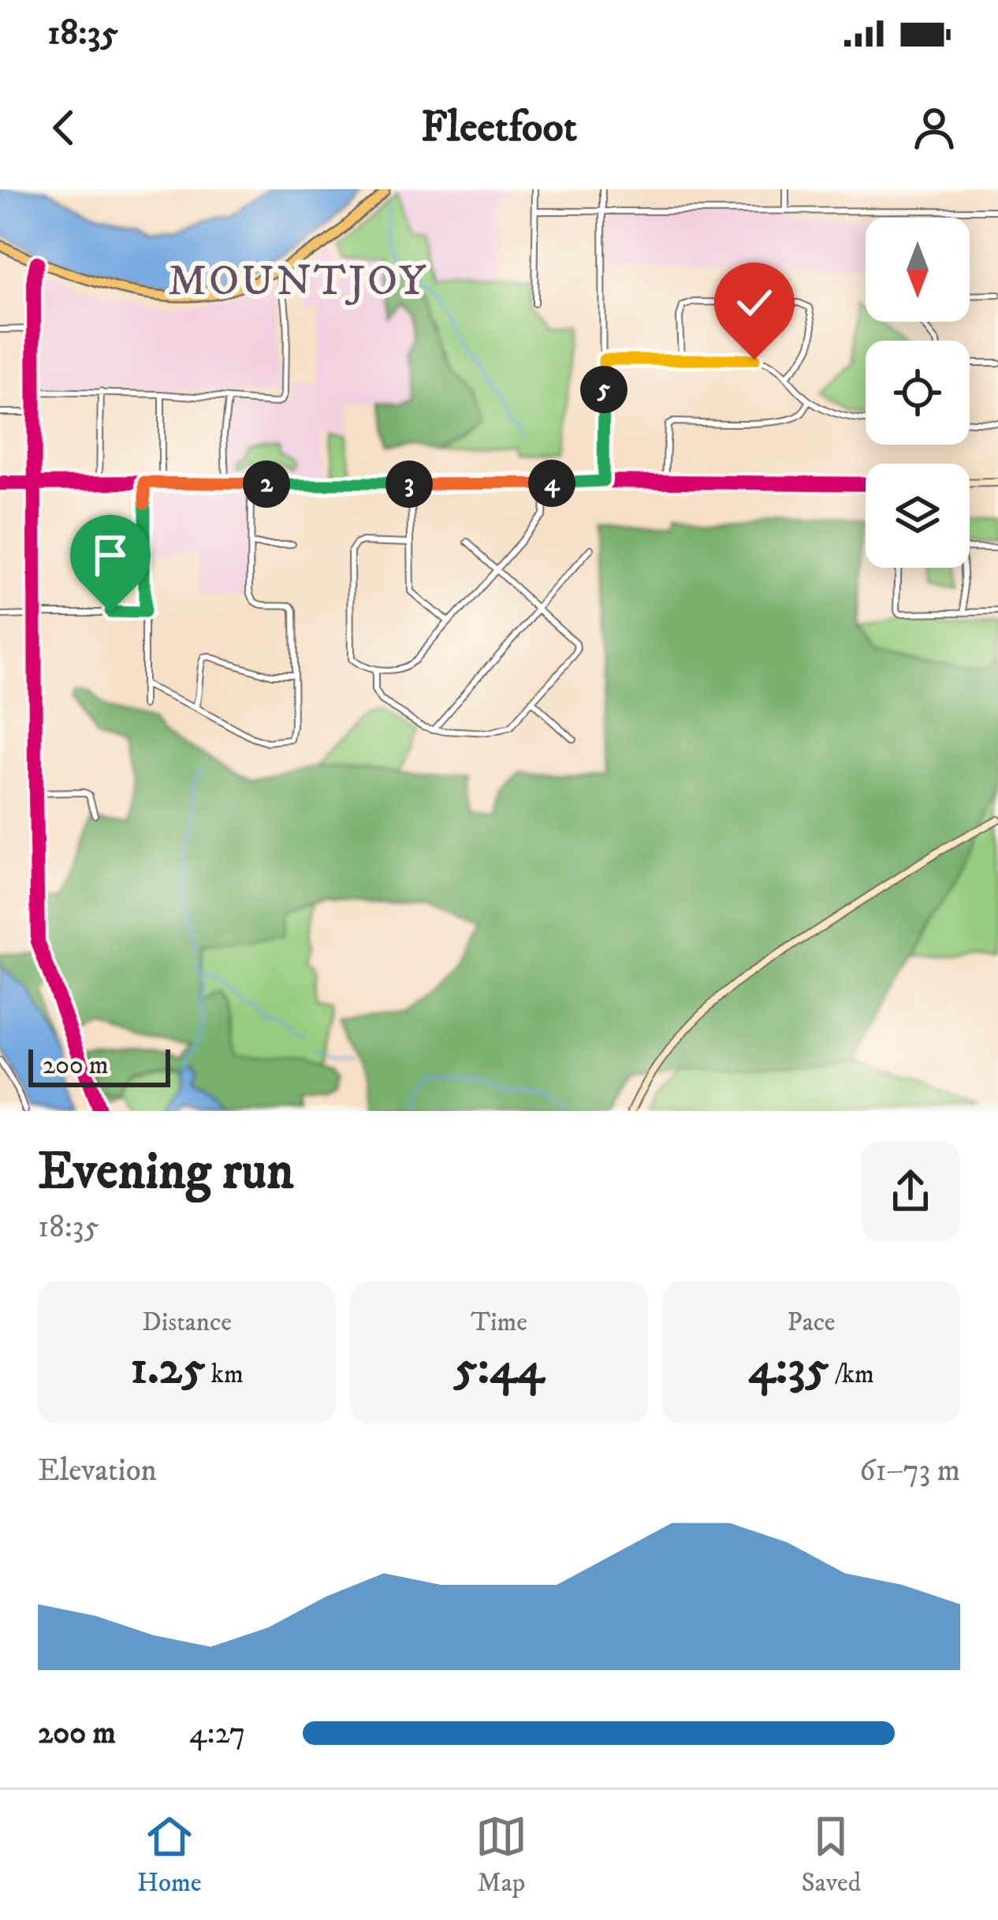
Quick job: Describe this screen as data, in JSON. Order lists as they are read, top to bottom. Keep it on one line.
{"districts":["MOUNTJOY"],"scale_bar":"200 m","north":"bottom","page":{"status":"18:35","header":"Fleetfoot","pins":["5","4","2","3"],"scale":"200 m","heading":["Evening run","18:35"],"stats":[["Distance","1.25 km"],["Time","5:44"],["Pace","4:35 /km"]],"chart":["Elevation","61–73 m"],"list":[{"name":"200 m","note":"4:27"}],"tabs":["Home","Map","Saved"]}}
